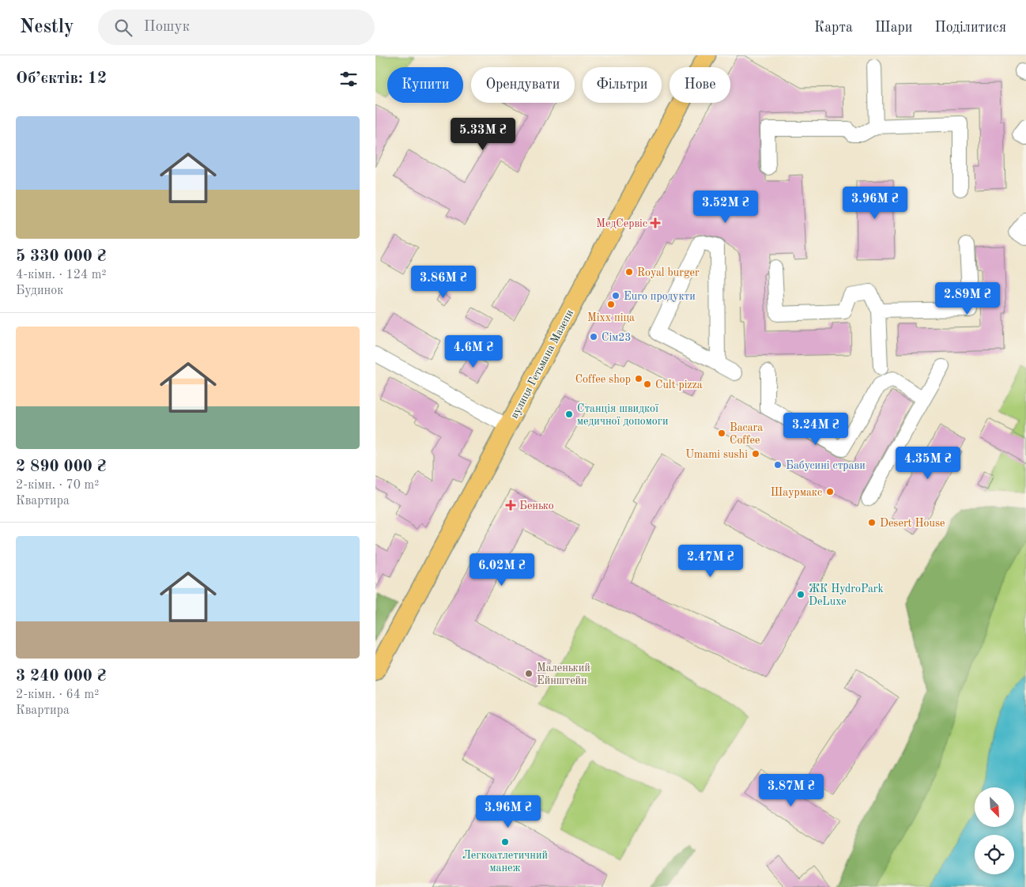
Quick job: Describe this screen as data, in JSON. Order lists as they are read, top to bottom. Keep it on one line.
{"streets":{"main road":["вулиця Гетьмана Мазепи"]},"places":{"health":["МедСервіс","Бенько"],"other":["Royal burger","Euro продукти","Mixx піца","Сім23","Coffee shop","Cult pizza","Станція швидкої медичної допомоги","Bacara Coffee","Umami sushi","Бабусині страви","Шаурмакс","Desert House","ЖК HydroPark DeLuxe","Маленький Ейнштейн","Легкоатлетичний манеж"]},"north":"bottom right","page":{"header":"Nestly","search":"Пошук","nav":["Карта","Шари","Поділитися"],"heading":"Об’єктів: 12","chip":["Купити","Орендувати","Фільтри","Нове"],"list":[{"name":"5 330 000 ₴","note":"4-кімн. · 124 m² · Будинок"},{"name":"2 890 000 ₴","note":"2-кімн. · 70 m² · Квартира"},{"name":"3 240 000 ₴","note":"2-кімн. · 64 m² · Квартира"}],"price":["5.33M ₴","3.96M ₴","3.52M ₴","3.86M ₴","2.89M ₴","4.6M ₴","3.24M ₴","4.35M ₴","2.47M ₴","6.02M ₴","3.87M ₴","3.96M ₴"]}}
